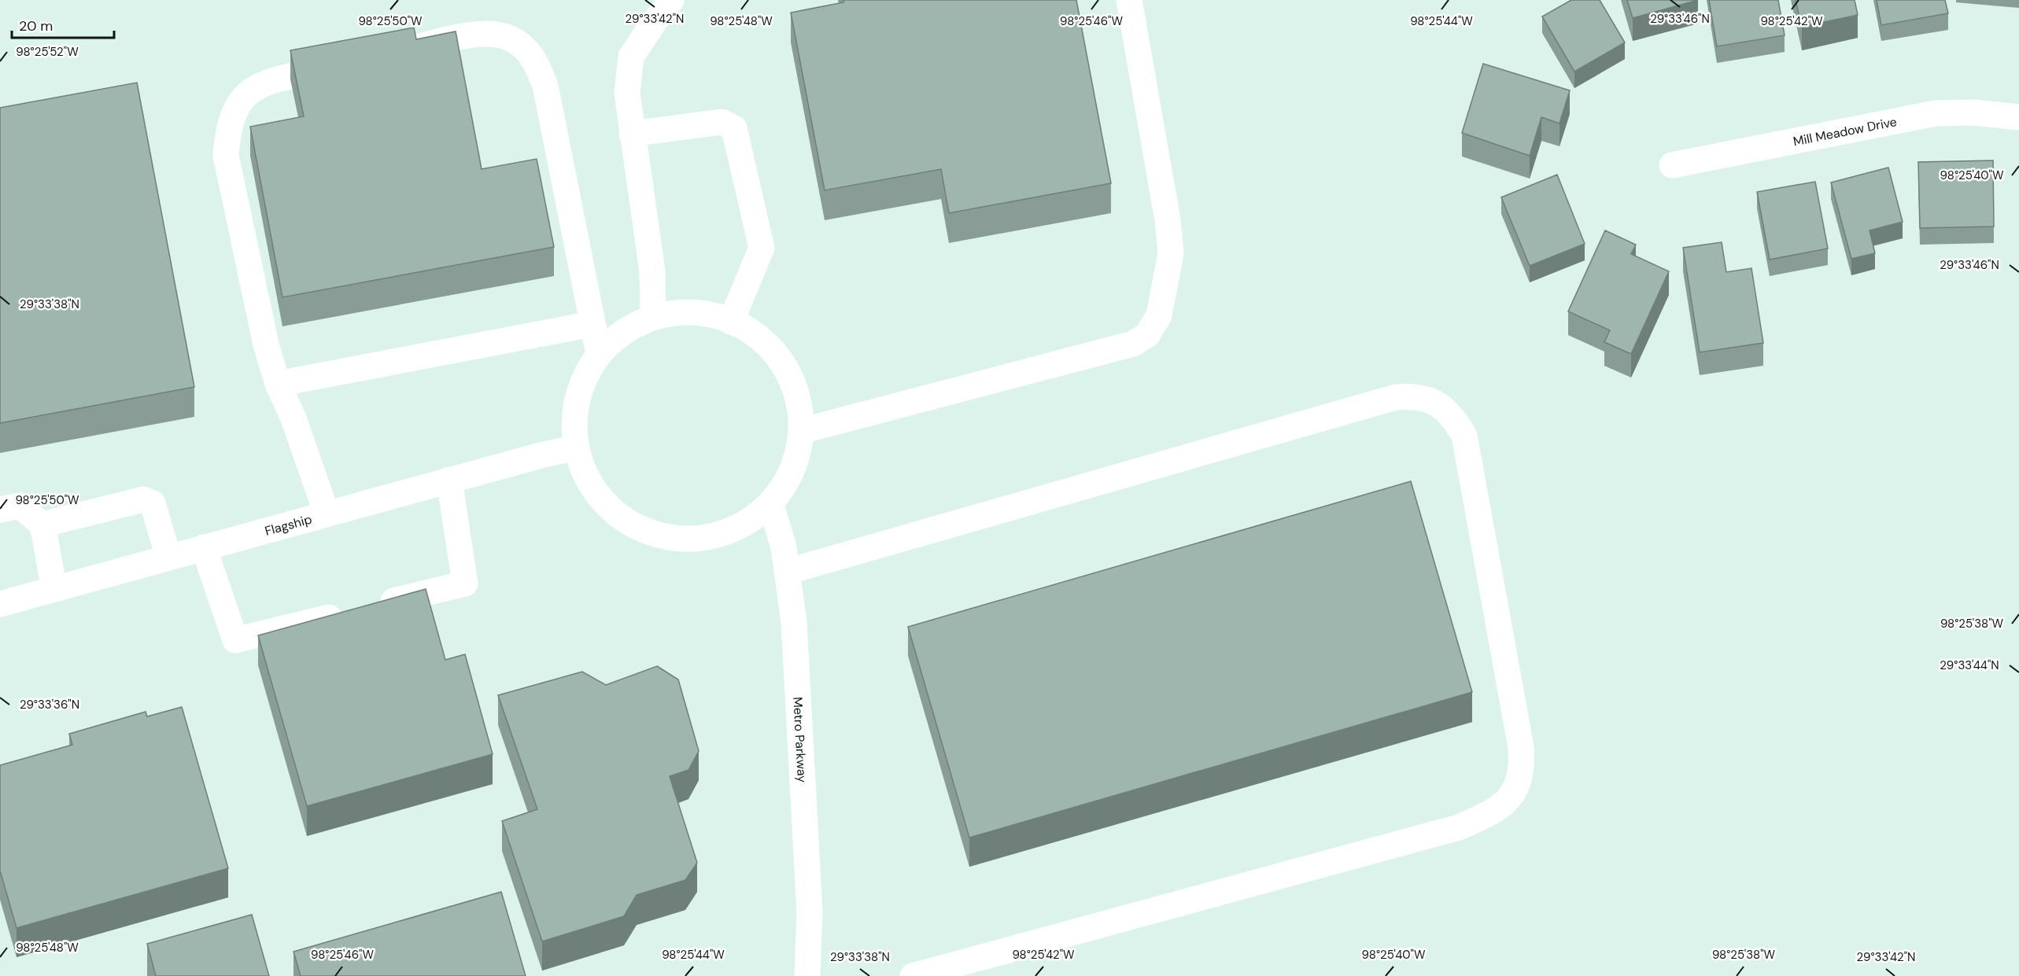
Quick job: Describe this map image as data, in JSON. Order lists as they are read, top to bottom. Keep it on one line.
{"streets":{"street":["Mill Meadow Drive","Flagship","Metro Parkway"]},"scale_bar":"20 m","coordinates":["29°33'42\"N","29°33'46\"N","98°25'50\"W","98°25'46\"W","98°25'44\"W","98°25'42\"W","98°25'48\"W","98°25'52\"W","98°25'40\"W","29°33'38\"N","98°25'38\"W","29°33'44\"N","29°33'36\"N"]}
